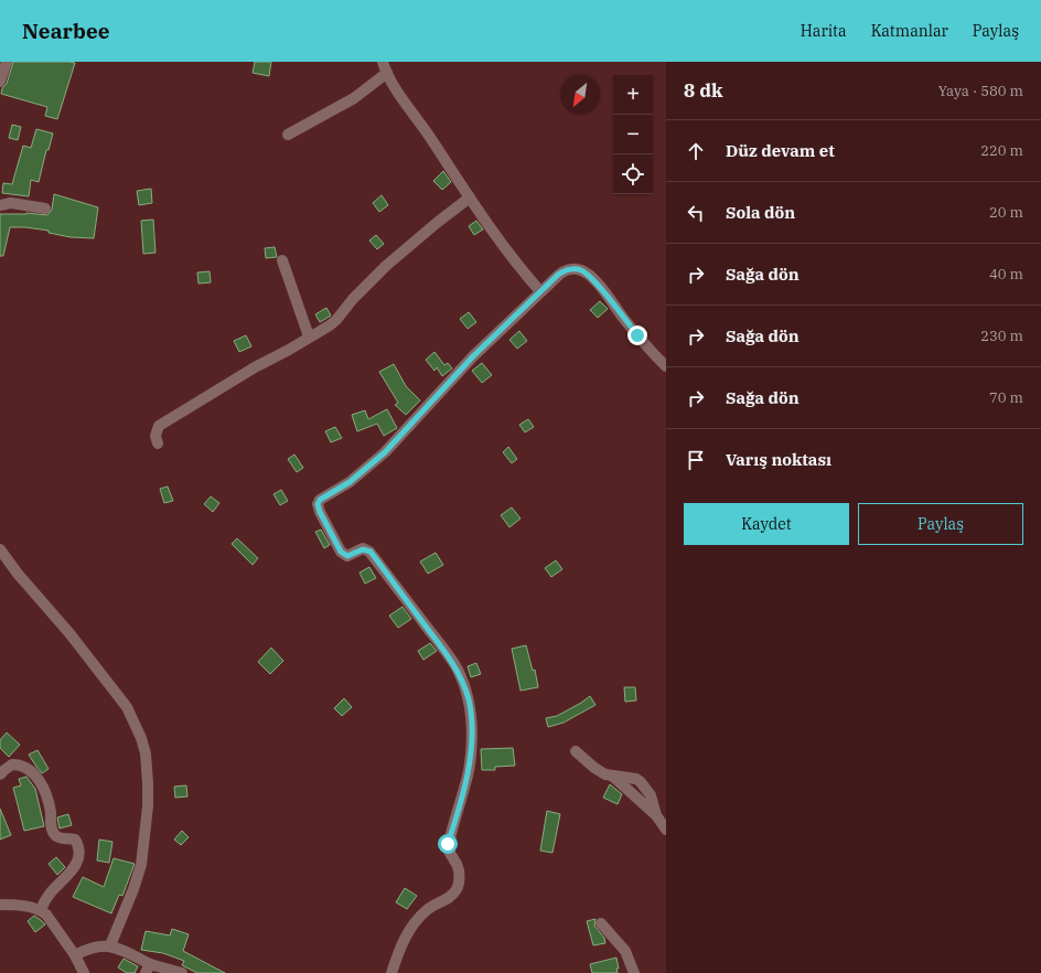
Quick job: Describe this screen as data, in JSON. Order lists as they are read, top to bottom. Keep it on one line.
{"north":"bottom left","page":{"header":"Nearbee","nav":["Harita","Katmanlar","Paylaş"],"heading":["8 dk","Yaya · 580 m"],"map_buttons":["+","−"],"list":[["Düz devam et","220 m"],["Sola dön","20 m"],["Sağa dön","40 m"],["Sağa dön","230 m"],["Sağa dön","70 m"],"Varış noktası"],"buttons":["Kaydet","Paylaş"]}}
